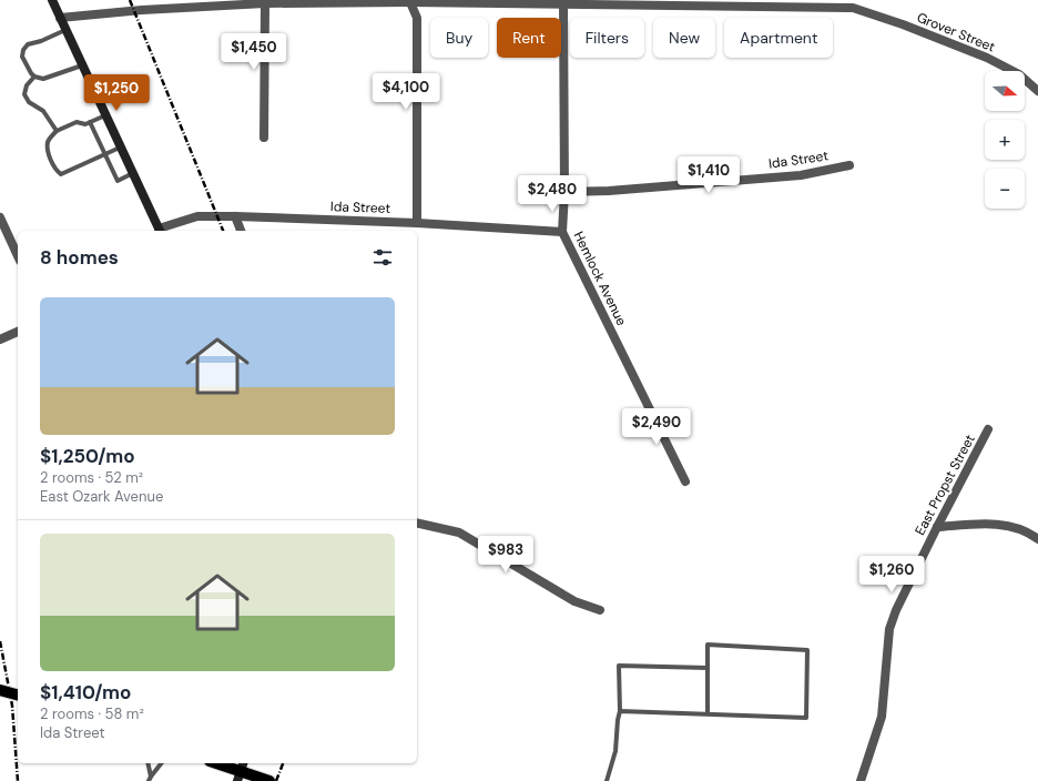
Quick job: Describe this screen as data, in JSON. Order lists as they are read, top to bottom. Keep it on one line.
{"streets":{"street":["Grover Street","Ida Street","Hemlock Avenue","East Propst Street"]},"crossings":[["Grover Street","Hemlock Avenue"],["Ida Street","Hemlock Avenue"]],"north":"right","page":{"chip":["Buy","Rent","Filters","New","Apartment"],"price":["$1,450","$4,100","$1,250","$1,410","$2,480","$2,490","$983","$1,260"],"map_buttons":["+","−"],"heading":"8 homes","list":[{"name":"$1,250/mo","note":"2 rooms · 52 m² · East Ozark Avenue"},{"name":"$1,410/mo","note":"2 rooms · 58 m² · Ida Street"}]}}
